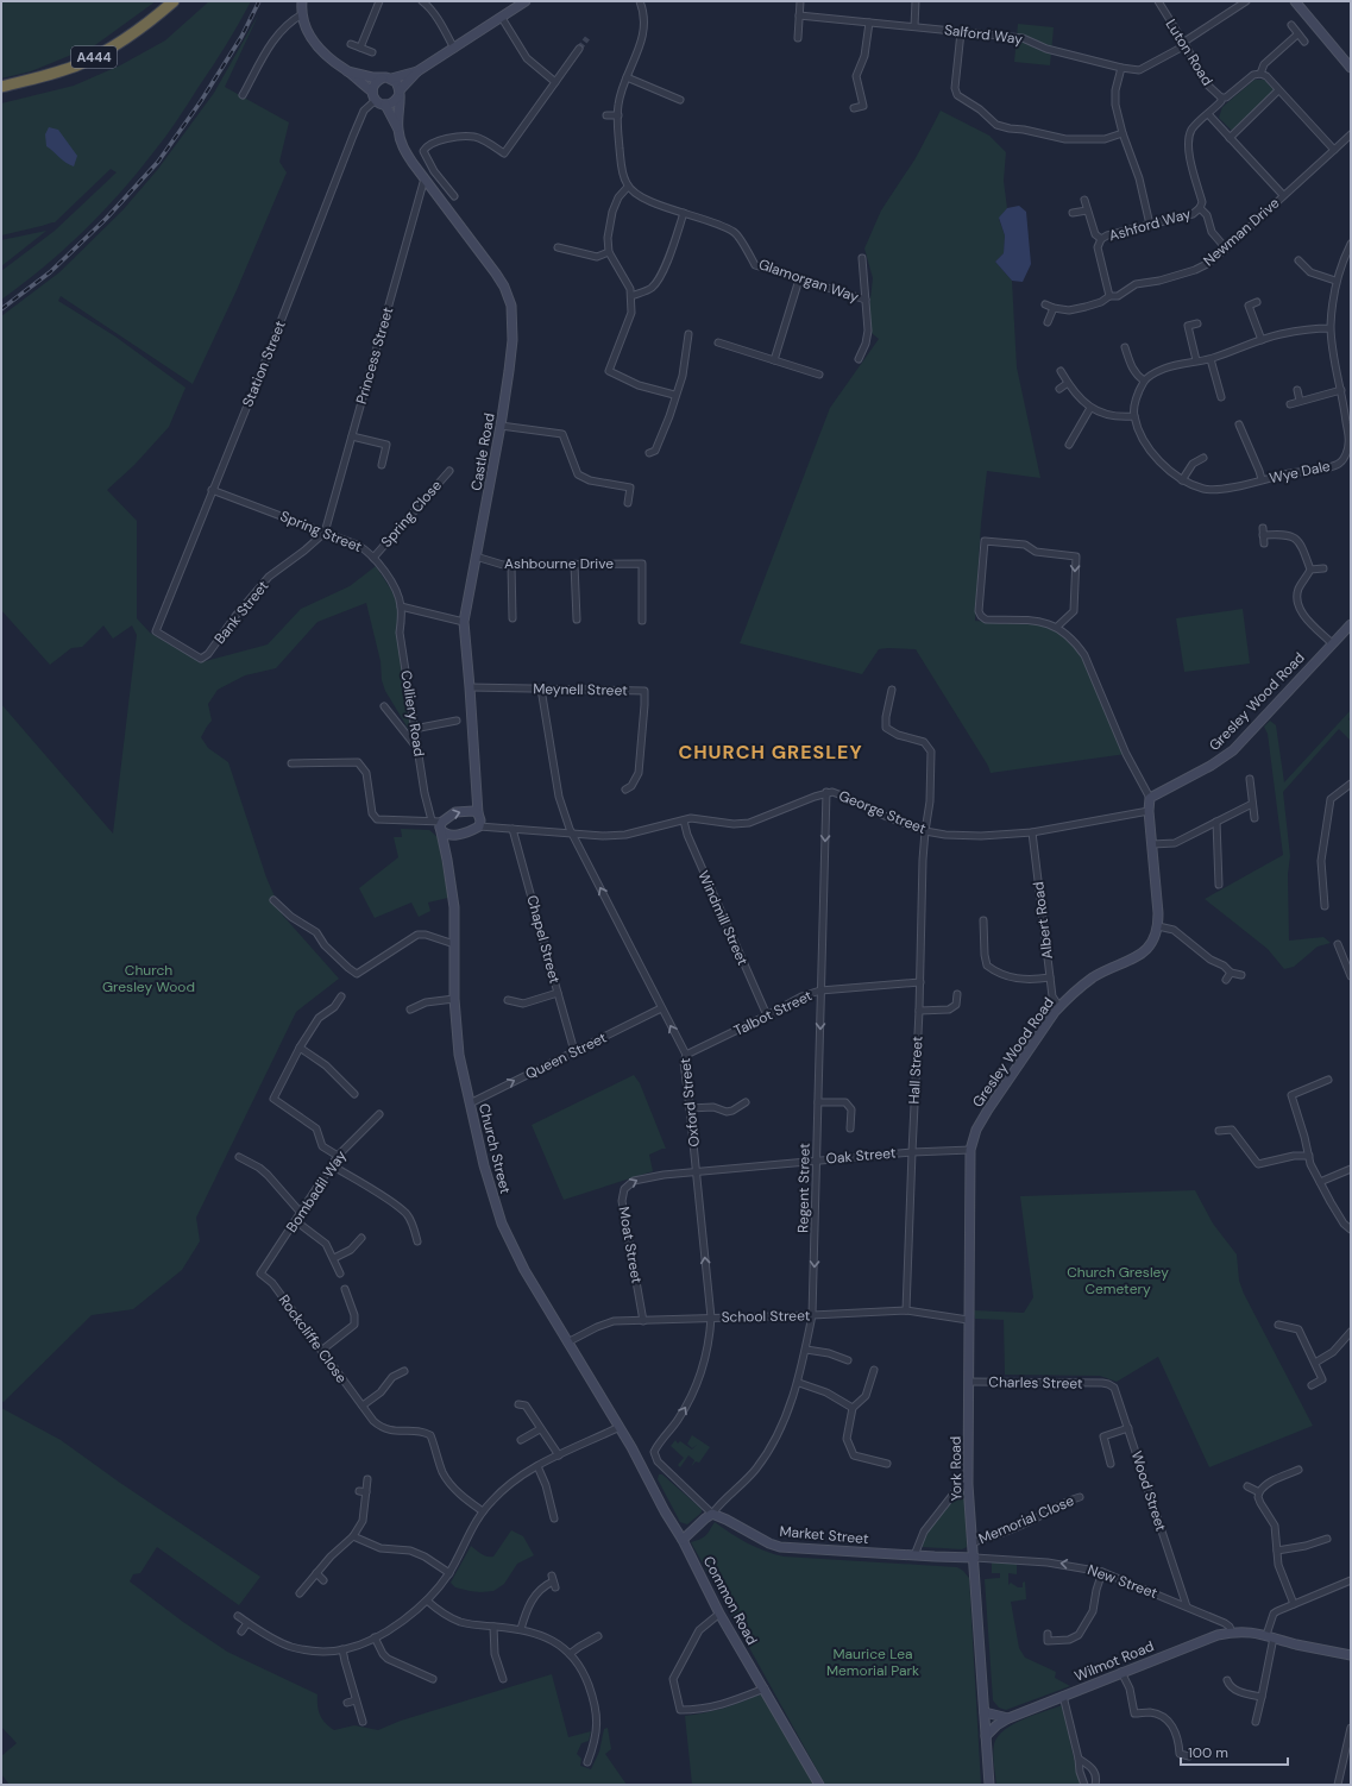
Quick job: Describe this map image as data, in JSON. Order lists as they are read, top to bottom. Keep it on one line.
{"streets":{"highway":["A444"],"street":["Salford Way","Luton Road","Ashford Way","Newman Drive","Glamorgan Way","Princess Street","Station Street","Castle Road","Wye Dale","Spring Close","Spring Street","Ashbourne Drive","Bank Street","Meynell Street","Gresley Wood Road","Colliery Road","George Street","Windmill Street","Albert Road","Chapel Street","Talbot Street","Queen Street","Hall Street","Oxford Street","Church Street","Oak Street","Regent Street","Bombadil Way","Moat Street","School Street","Rockcliffe Close","Charles Street","York Road","Wood Street","Memorial Close","Market Street","New Street","Common Road","Wilmot Road"]},"crossings":[["Salford Way","Luton Road"],["Luton Road","Ashford Way"],["Luton Road","Newman Drive"],["Ashford Way","Newman Drive"],["Princess Street","Castle Road"],["Princess Street","Spring Street"],["Princess Street","Bank Street"],["Station Street","Castle Road"],["Station Street","Spring Street"],["Station Street","Bank Street"],["Castle Road","Ashbourne Drive"],["Castle Road","Meynell Street"],["Castle Road","George Street"],["Spring Close","Spring Street"],["Spring Street","Bank Street"],["Spring Street","Colliery Road"],["Meynell Street","Oxford Street"],["Gresley Wood Road","Albert Road"],["Gresley Wood Road","Oak Street"],["Gresley Wood Road","York Road"],["George Street","Windmill Street"],["George Street","Albert Road"],["George Street","Chapel Street"],["George Street","Hall Street"],["George Street","Oxford Street"],["George Street","Regent Street"],["Windmill Street","Talbot Street"],["Chapel Street","Queen Street"],["Talbot Street","Hall Street"],["Talbot Street","Oxford Street"],["Talbot Street","Regent Street"],["Queen Street","Oxford Street"],["Queen Street","Church Street"],["Hall Street","Oak Street"],["Hall Street","School Street"],["Oxford Street","Oak Street"],["Oxford Street","Moat Street"],["Oxford Street","School Street"],["Oxford Street","Market Street"],["Church Street","School Street"],["Church Street","Common Road"],["Oak Street","Regent Street"],["Oak Street","Moat Street"],["Oak Street","York Road"],["Regent Street","School Street"],["Regent Street","Market Street"],["Regent Street","Common Road"],["Bombadil Way","Rockcliffe Close"],["Moat Street","School Street"],["School Street","York Road"],["Charles Street","York Road"],["Charles Street","Wood Street"],["York Road","Memorial Close"],["York Road","Market Street"],["York Road","New Street"],["York Road","Wilmot Road"],["Wood Street","New Street"],["Market Street","New Street"],["New Street","Wilmot Road"]],"one_way":["Queen Street","Oxford Street","Regent Street","New Street"],"districts":["CHURCH GRESLEY"],"parks":["Church Gresley Wood","Church Gresley Cemetery","Maurice Lea Memorial Park"],"scale_bar":"100 m"}
